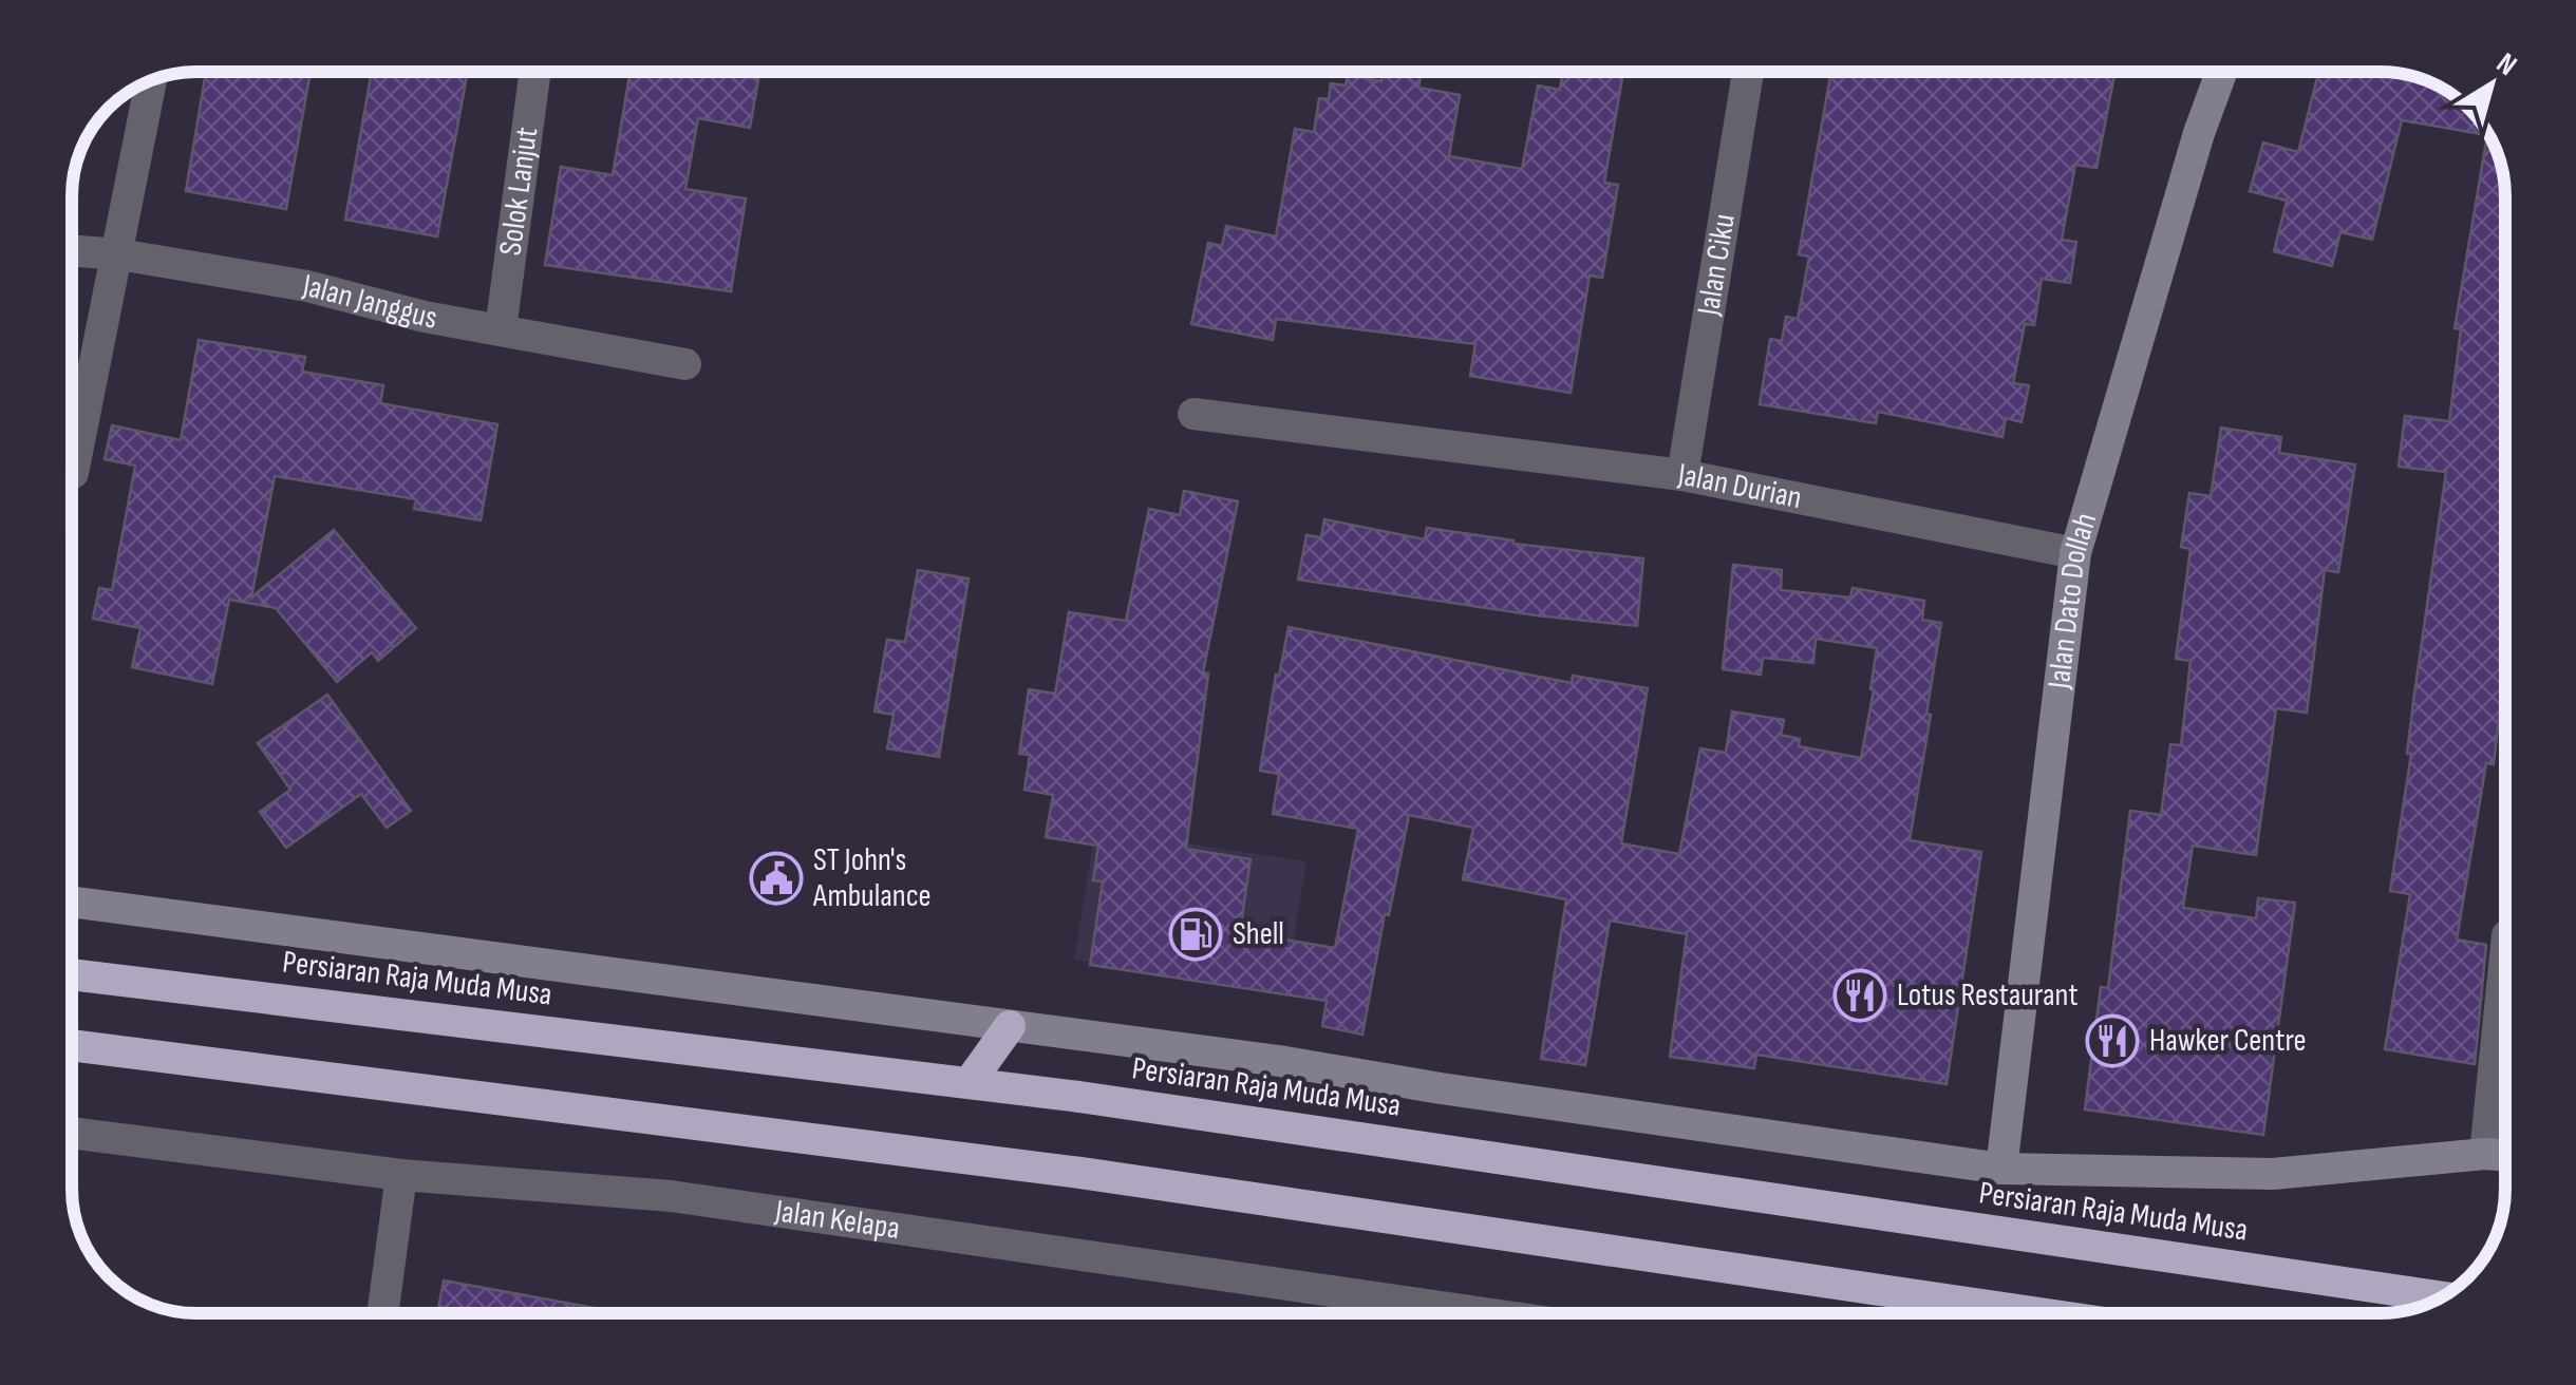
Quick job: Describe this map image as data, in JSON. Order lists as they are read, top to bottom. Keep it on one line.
{"streets":{"highway":["Persiaran Raja Muda Musa"],"street":["Solok Lanjut","Jalan Ciku","Jalan Janggus","Jalan Durian","Jalan Dato Dollah","Jalan Kelapa"]},"crossings":[["Solok Lanjut","Jalan Janggus"],["Jalan Ciku","Jalan Durian"],["Jalan Durian","Jalan Dato Dollah"]],"places":{"public building":["ST John's Ambulance"],"fuel station":["Shell"],"restaurant":["Lotus Restaurant","Hawker Centre"]},"north":"top right"}
